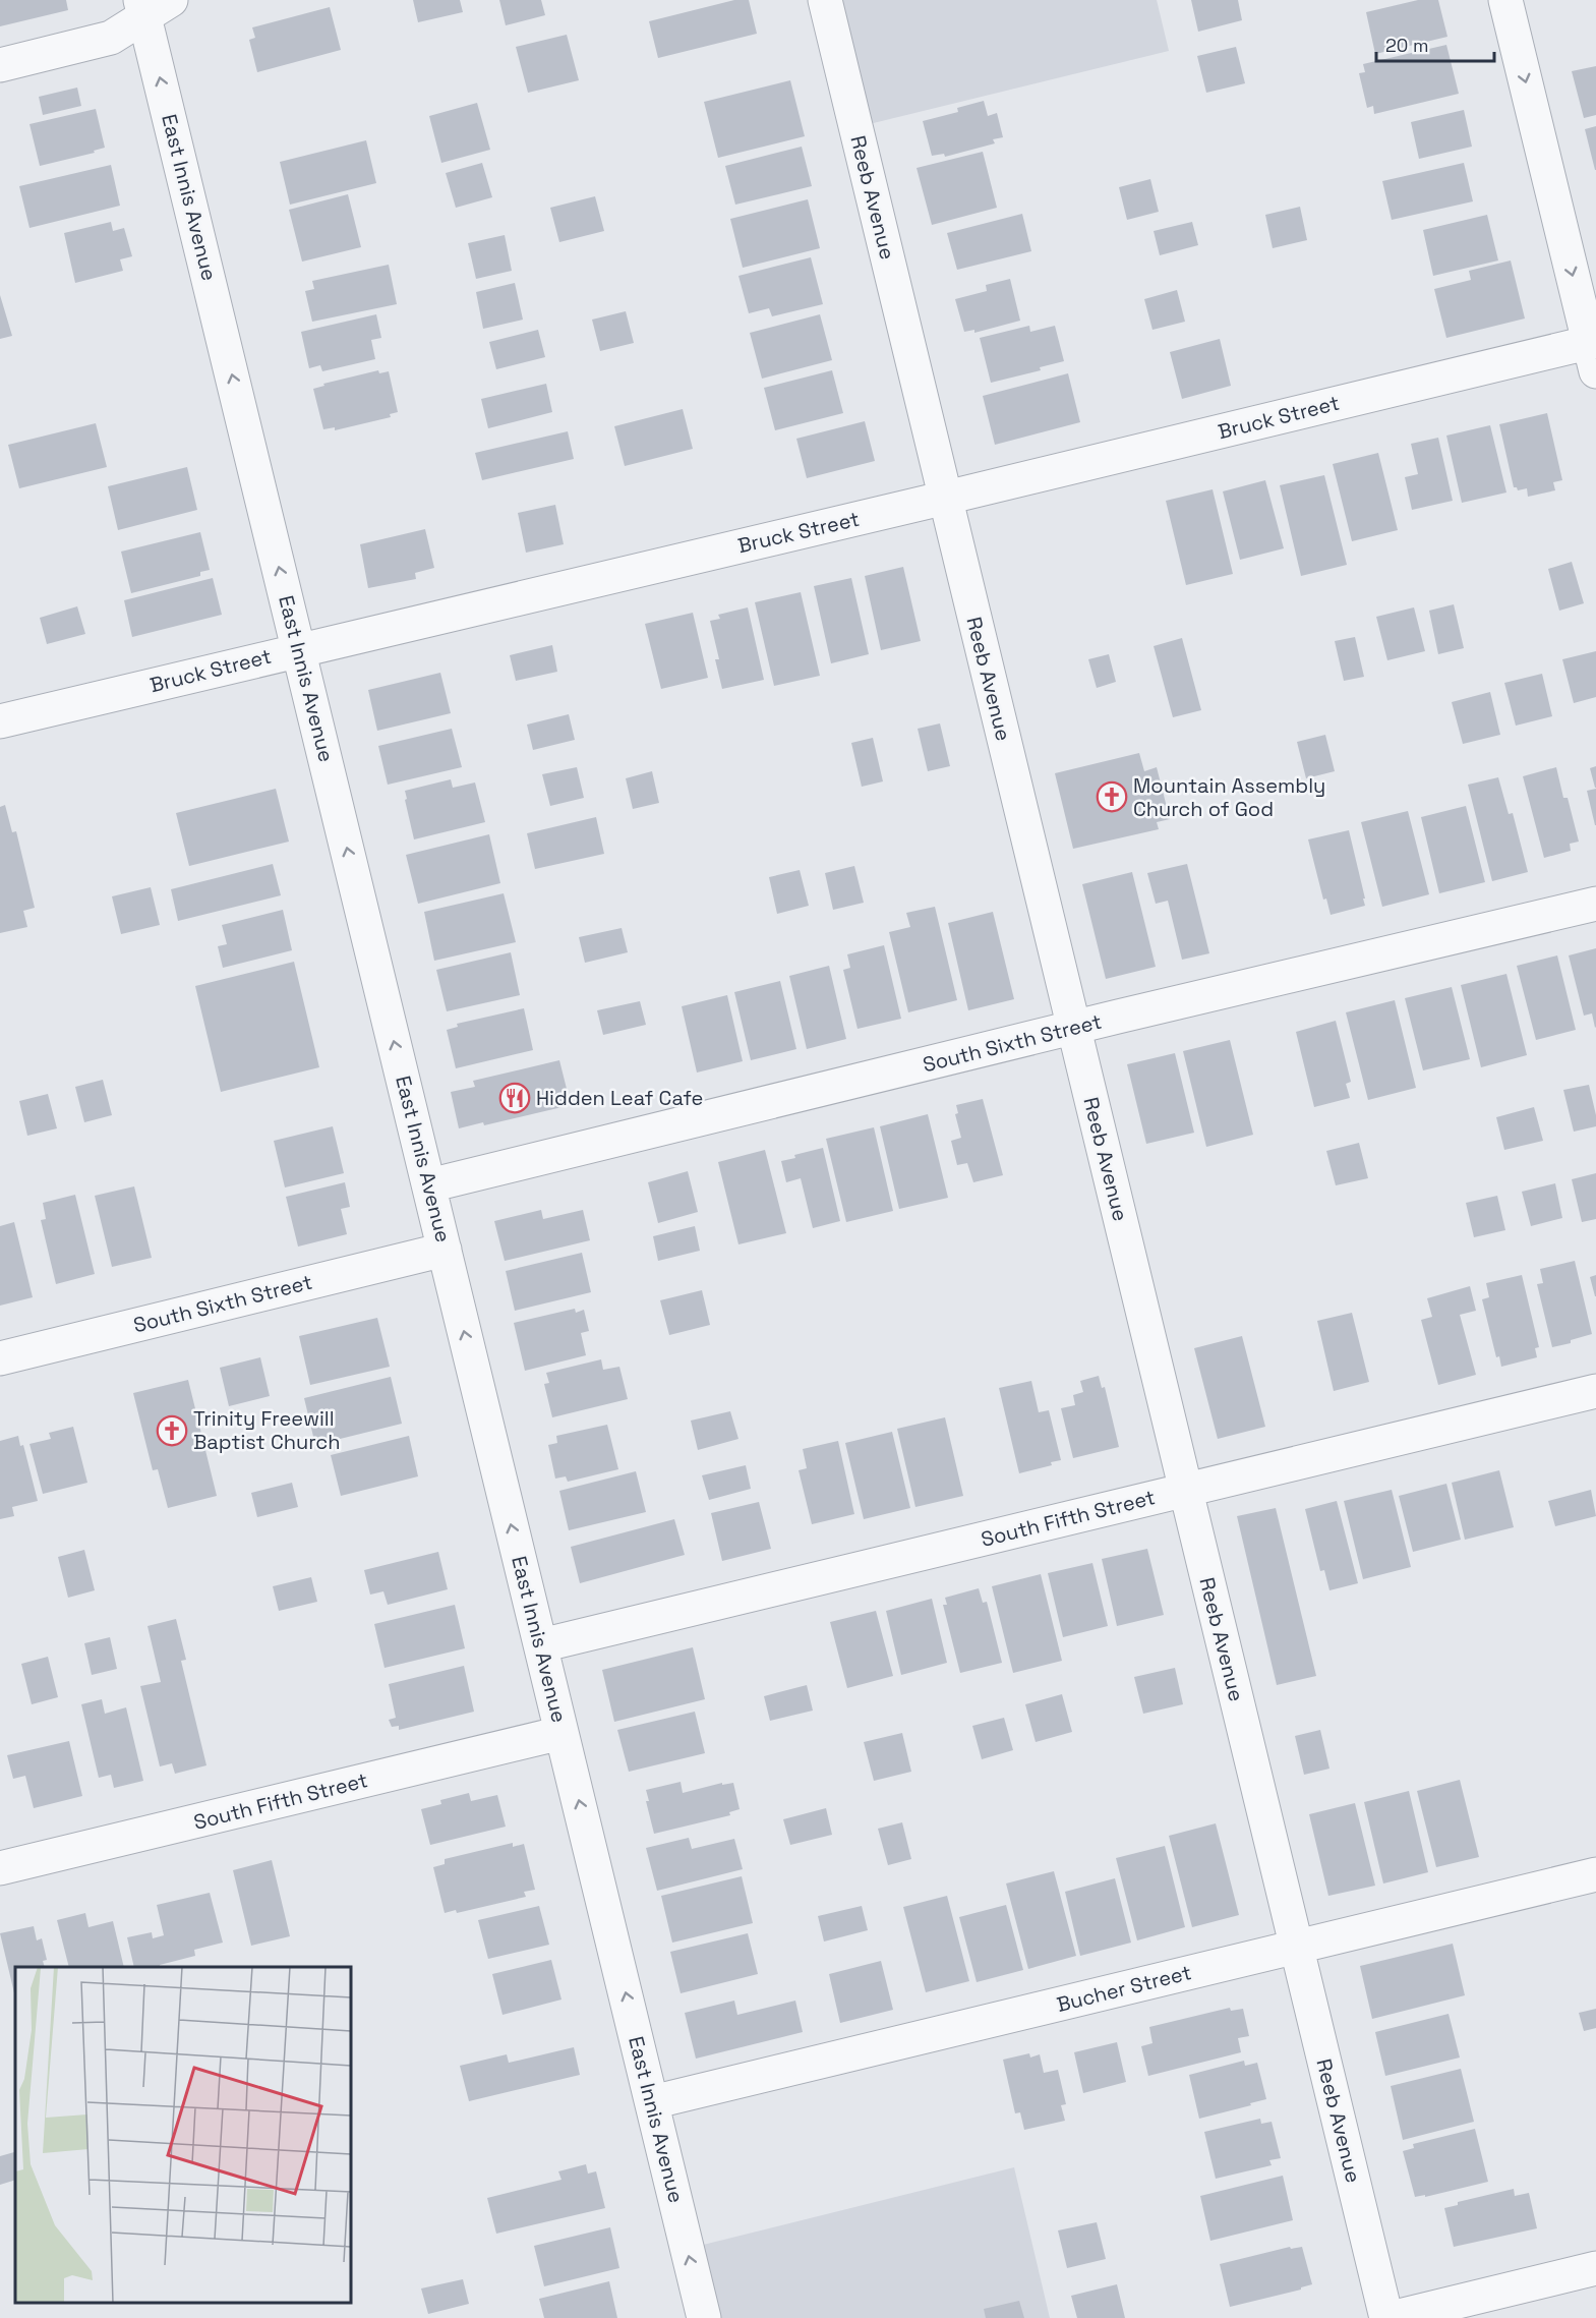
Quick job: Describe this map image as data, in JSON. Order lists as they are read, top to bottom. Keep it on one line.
{"streets":{"street":["East Innis Avenue","Reeb Avenue","Bruck Street","South Sixth Street","South Fifth Street","Bucher Street"]},"crossings":[["East Innis Avenue","Bruck Street"],["East Innis Avenue","South Sixth Street"],["East Innis Avenue","South Fifth Street"],["East Innis Avenue","Bucher Street"],["Reeb Avenue","Bruck Street"],["Reeb Avenue","South Sixth Street"],["Reeb Avenue","South Fifth Street"],["Reeb Avenue","Bucher Street"]],"one_way":["East Innis Avenue"],"places":{"church":["Mountain Assembly Church of God","Trinity Freewill Baptist Church"],"restaurant":["Hidden Leaf Cafe"]},"scale_bar":"20 m"}
